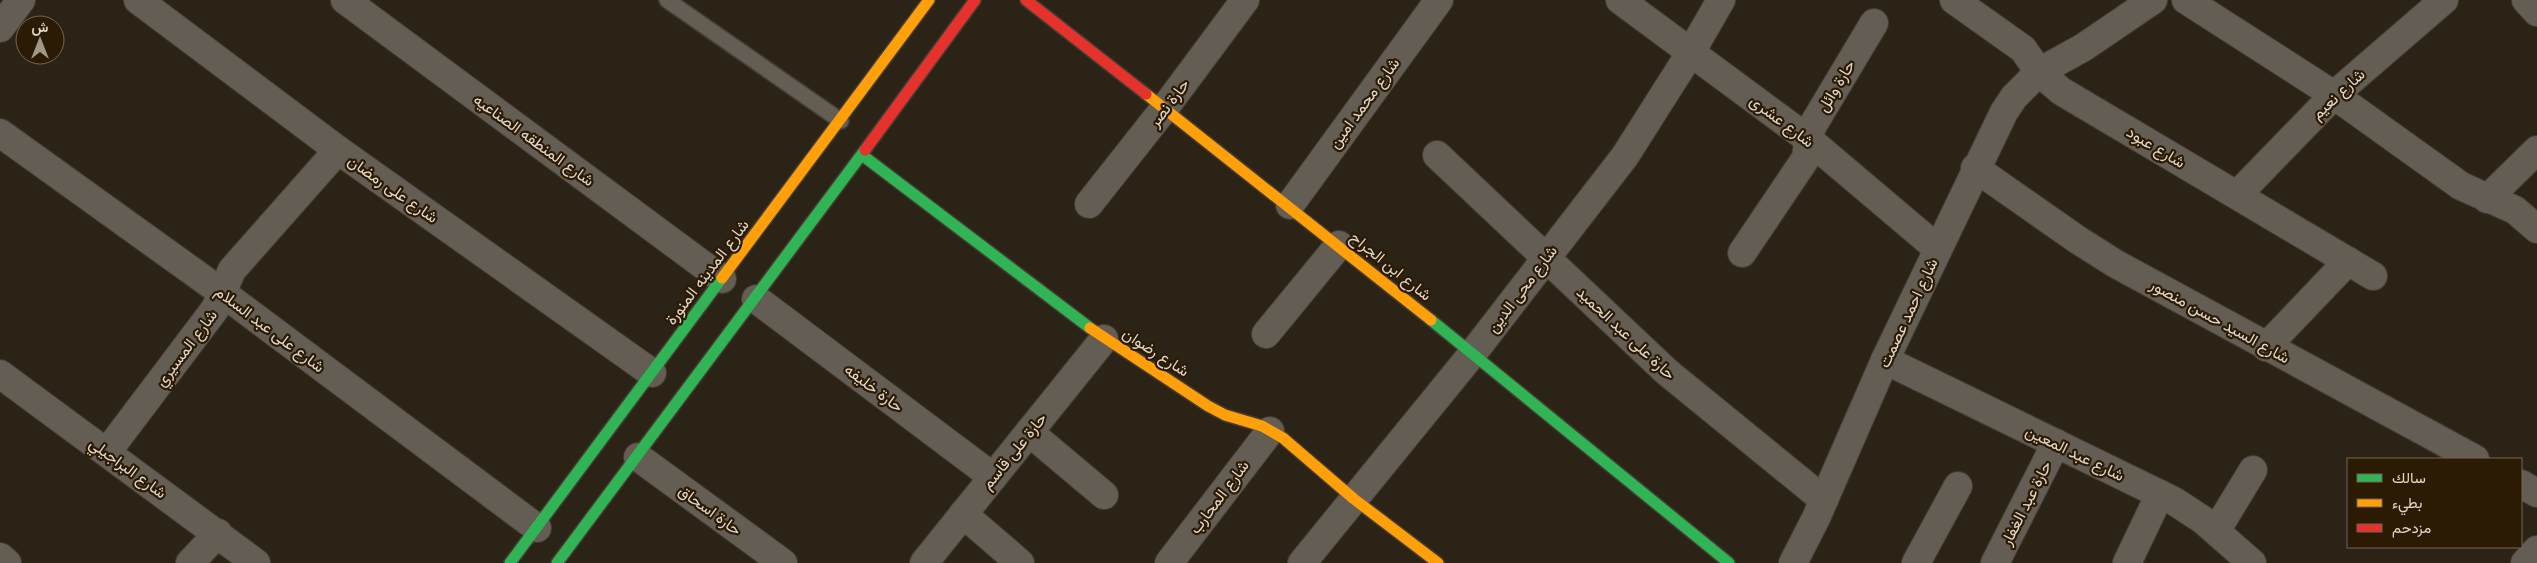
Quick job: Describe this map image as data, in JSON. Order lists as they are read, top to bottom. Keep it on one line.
{"streets":{"street":["حارة وائل","شارع نعيم","حارة نصر","شارع محمد امين","شارع عشرى","شارع المنطقه الصناعيه","شارع عبود","شارع على رمضان","شارع ابن الجراح","شارع المدينه المنورة","شارع محى الدين","شارع احمد عصمت","شارع السيد حسن منصور","شارع على عبد السلام","حارة على عبد الحميد","شارع المسيري","شارع رضوان","حارة خليفه","حارة على قاسم","شارع عبد المعين","شارع البراجيلي","شارع المحارب","حارة عبد الغفار","حارة اسحاق"]},"crossings":[["حارة وائل","شارع عشرى"],["شارع نعيم","شارع عبود"],["حارة نصر","شارع ابن الجراح"],["شارع محمد امين","شارع ابن الجراح"],["شارع عشرى","شارع محى الدين"],["شارع عشرى","شارع احمد عصمت"],["شارع المنطقه الصناعيه","شارع المدينه المنورة"],["شارع عبود","شارع احمد عصمت"],["شارع على رمضان","شارع المدينه المنورة"],["شارع على رمضان","شارع المسيري"],["شارع ابن الجراح","شارع محى الدين"],["شارع المدينه المنورة","شارع على عبد السلام"],["شارع محى الدين","حارة على عبد الحميد"],["شارع محى الدين","شارع رضوان"],["شارع احمد عصمت","شارع السيد حسن منصور"],["شارع احمد عصمت","حارة على عبد الحميد"],["شارع احمد عصمت","شارع عبد المعين"],["شارع على عبد السلام","شارع المسيري"],["شارع المسيري","شارع البراجيلي"],["شارع رضوان","حارة على قاسم"],["شارع رضوان","شارع المحارب"],["حارة خليفه","حارة على قاسم"],["شارع عبد المعين","حارة عبد الغفار"]],"legend":["سالك","بطيء","مزدحم"],"north":"top"}
